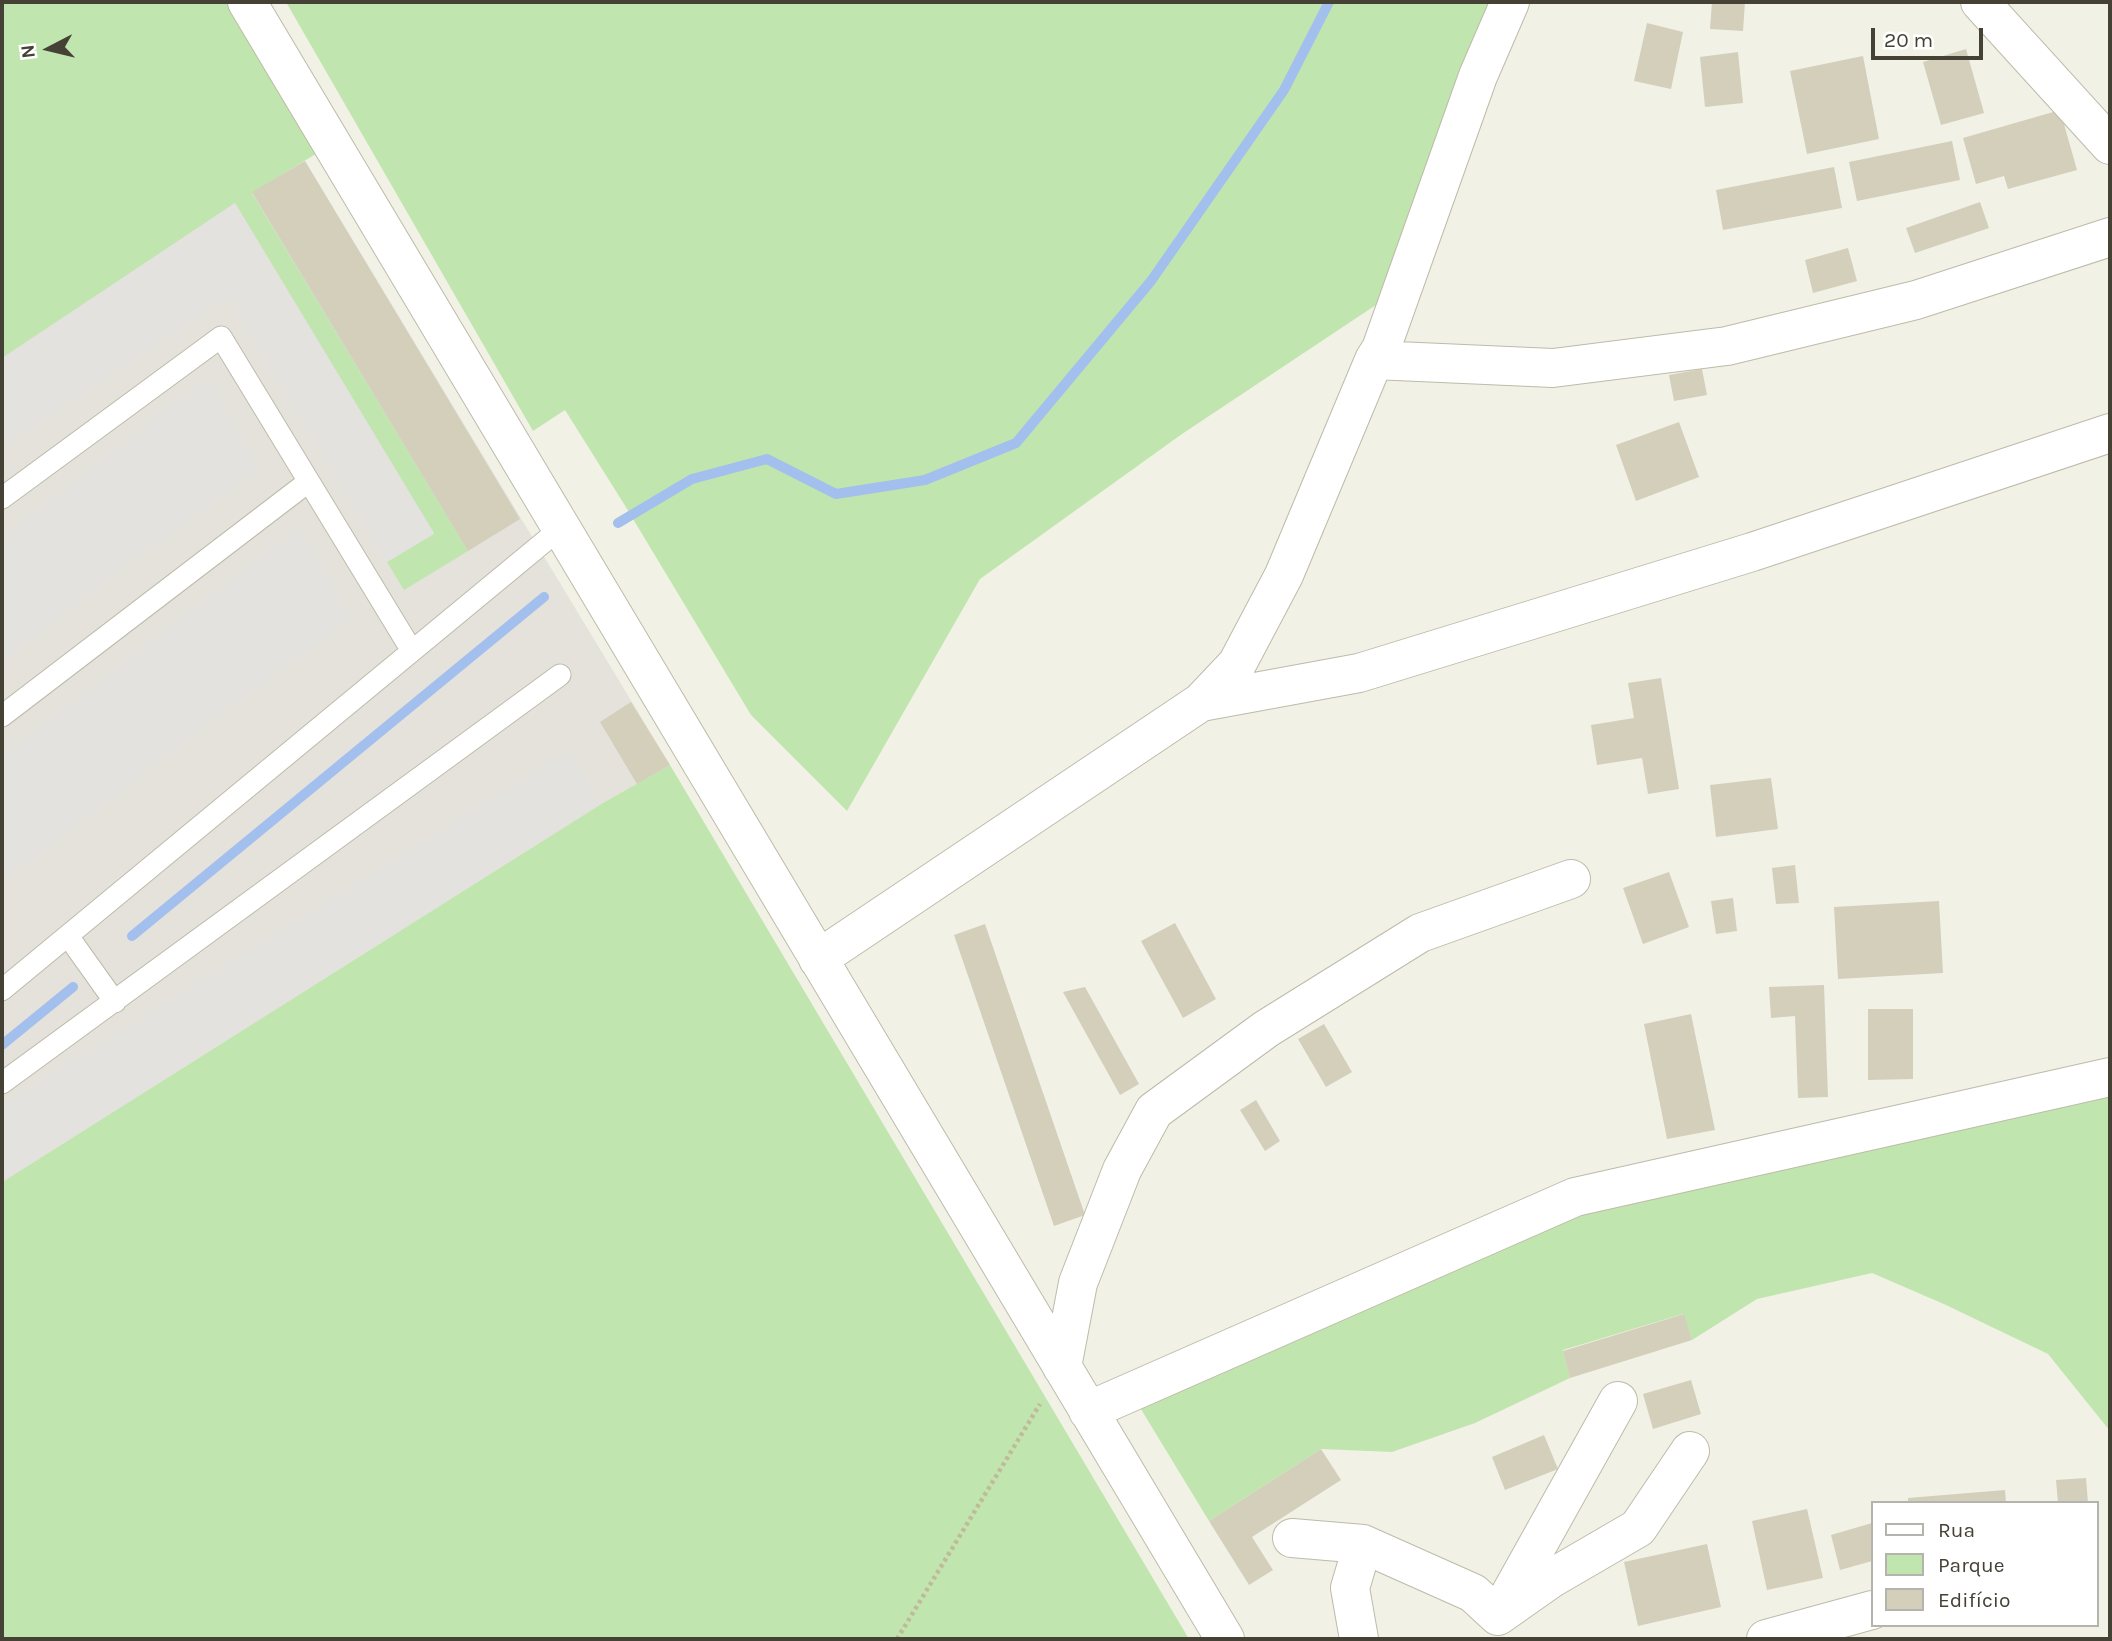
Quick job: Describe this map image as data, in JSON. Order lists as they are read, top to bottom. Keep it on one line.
{"legend":["Rua","Parque","Edifício"],"scale_bar":"20 m","north":"left"}
